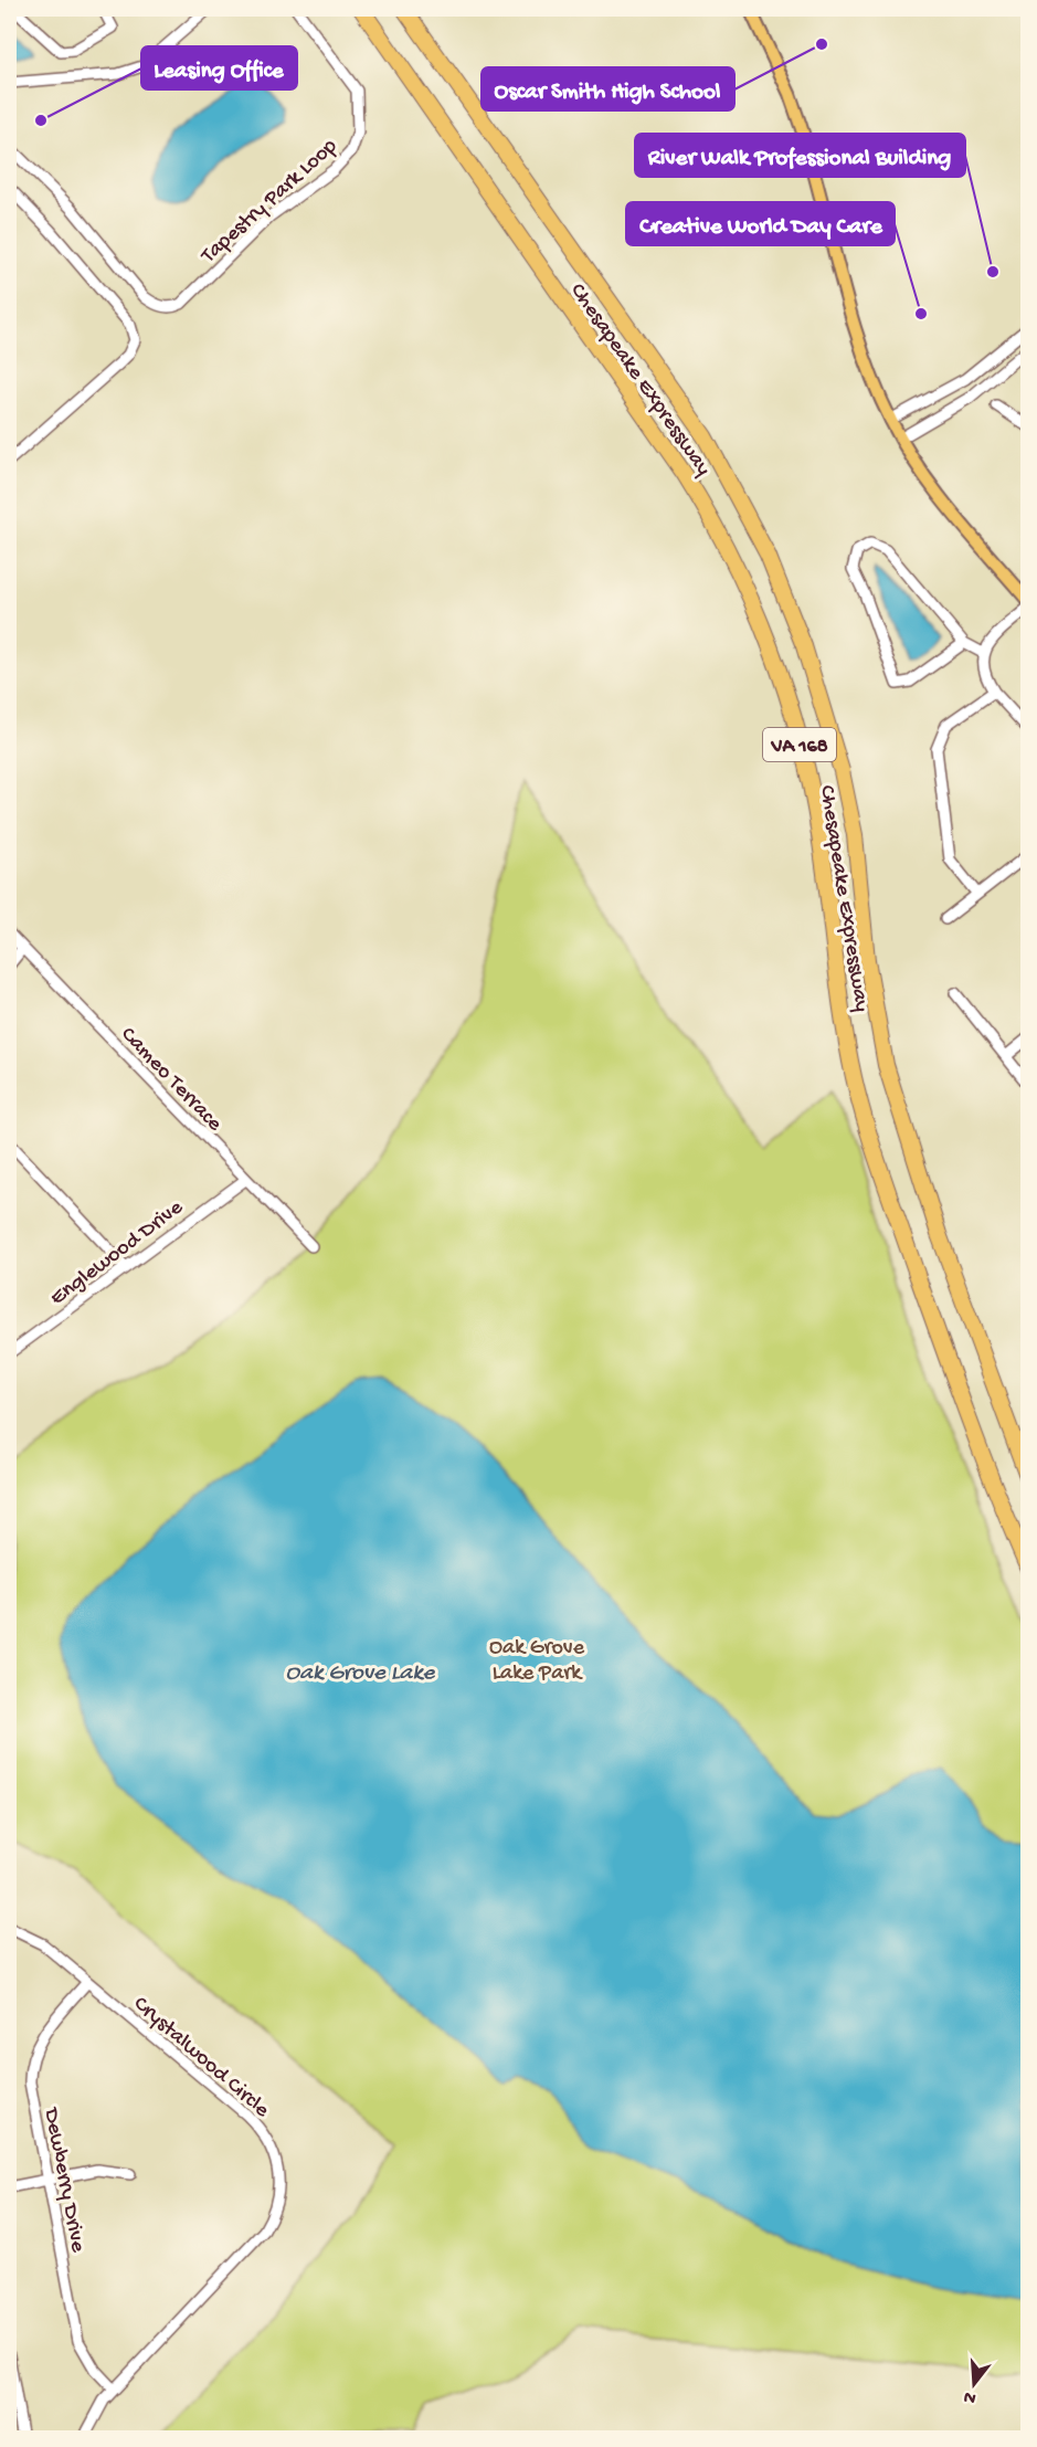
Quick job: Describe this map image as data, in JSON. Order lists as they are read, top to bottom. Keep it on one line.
{"streets":{"highway":["Chesapeake Expressway","VA 168"],"street":["Tapestry Park Loop","Cameo Terrace","Englewood Drive","Crystalwood Circle","Dewberry Drive"]},"crossings":[["Cameo Terrace","Englewood Drive"],["Crystalwood Circle","Dewberry Drive"]],"water":["Oak Grove Lake"],"parks":["Oak Grove Lake Park"],"places":["Oscar Smith High School","Leasing Office","River Walk Professional Building","Creative World Day Care"],"north":"bottom"}
